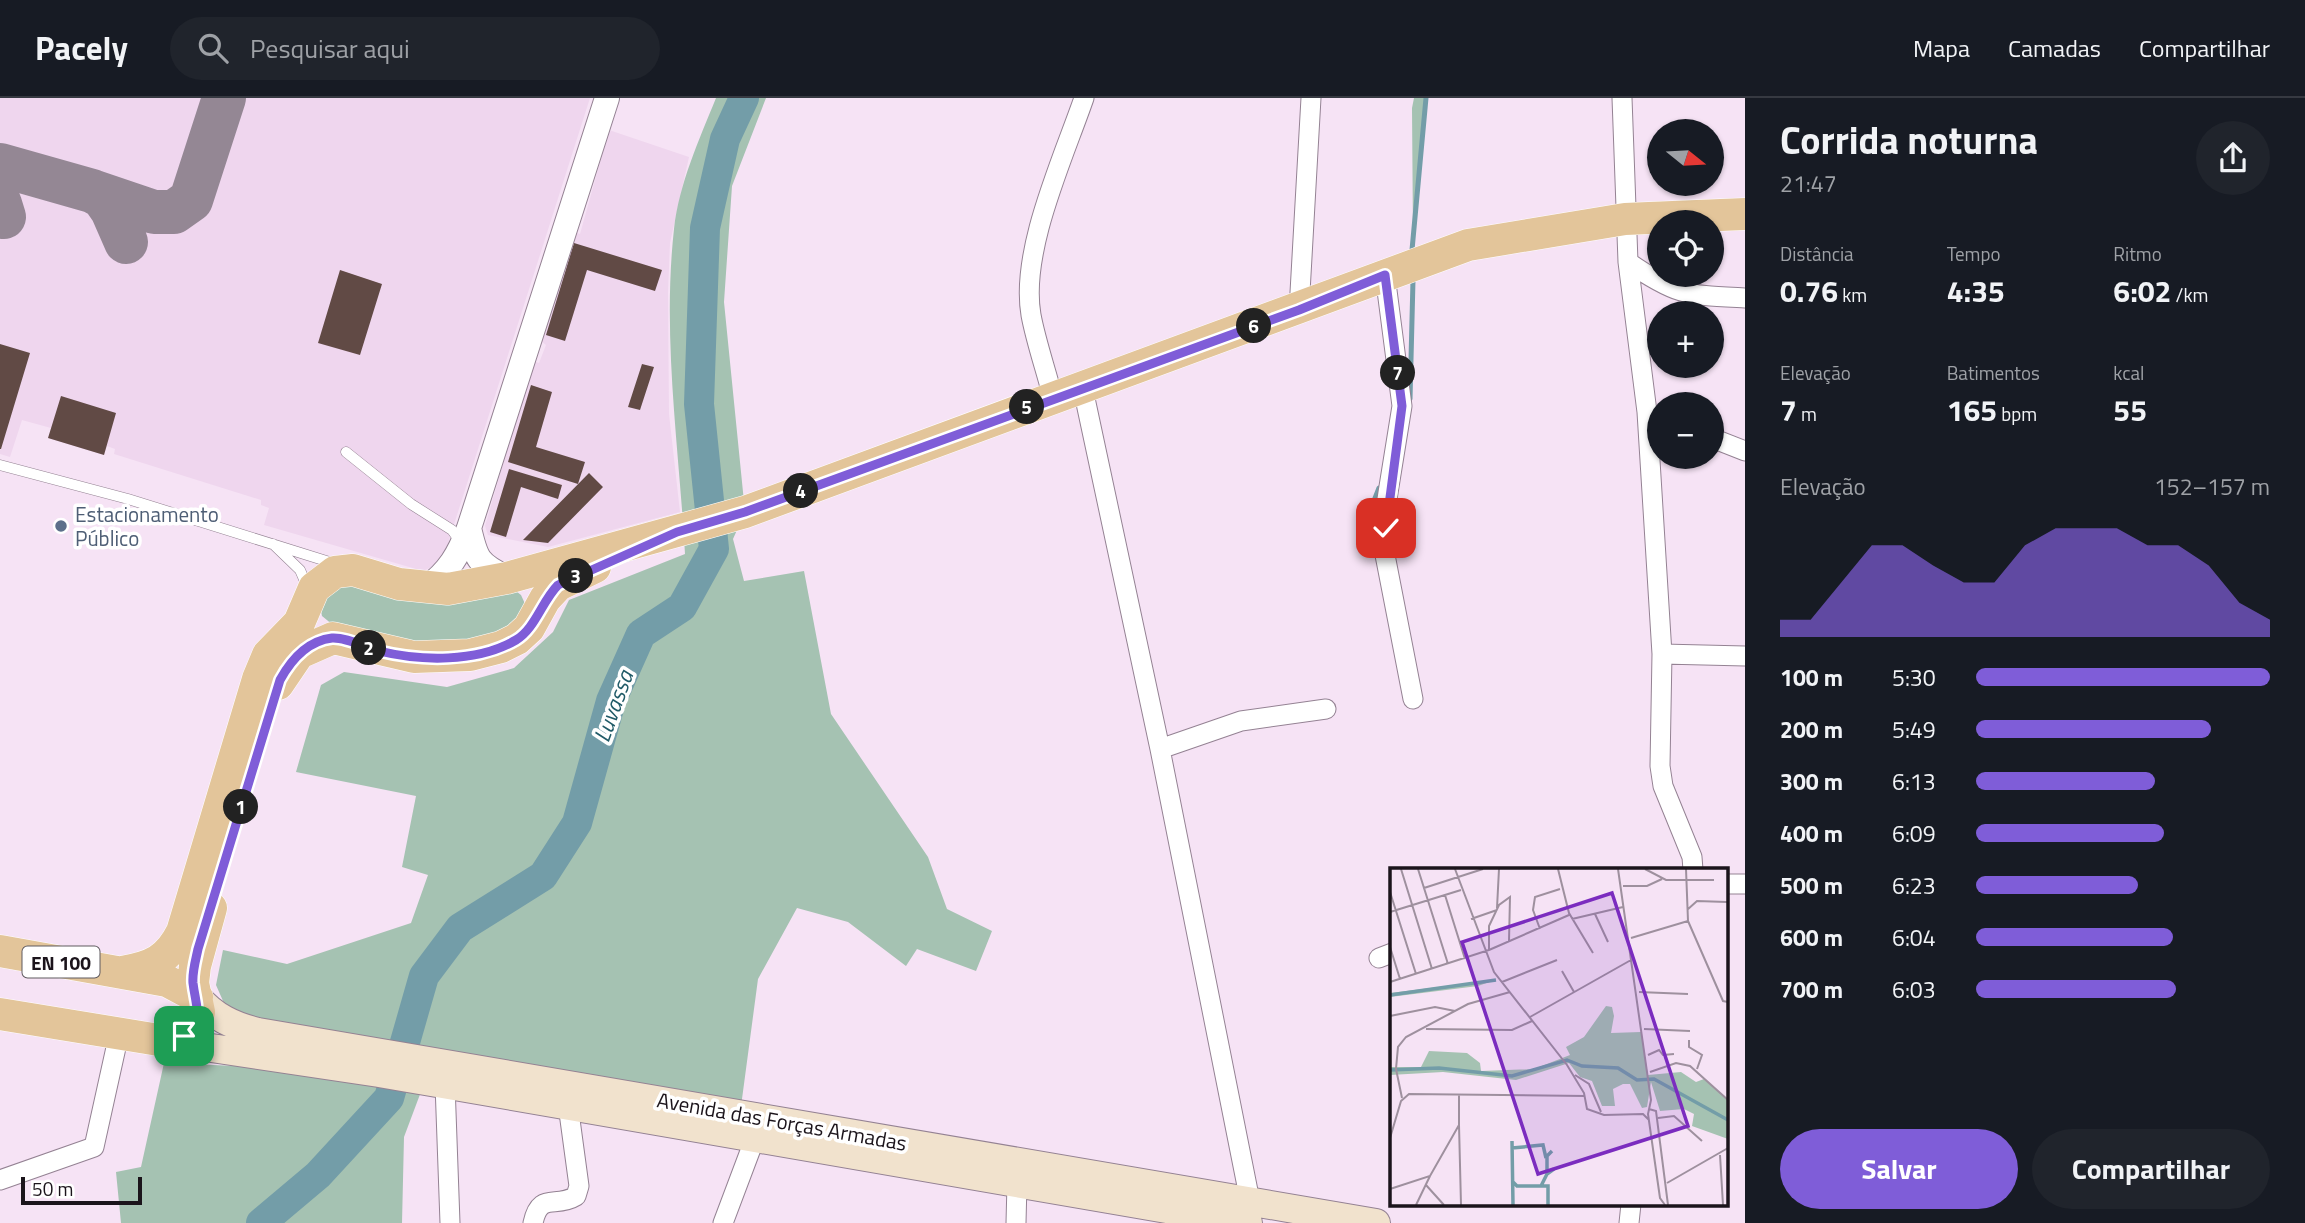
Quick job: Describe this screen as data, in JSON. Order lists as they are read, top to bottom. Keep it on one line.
{"streets":{"main road":["EN 100","Avenida das Forças Armadas"]},"crossings":[["EN 100","Avenida das Forças Armadas"]],"water":["Luvassa"],"places":["Estacionamento Público"],"scale_bar":"50 m","north":"right","page":{"header":"Pacely","search":"Pesquisar aqui","nav":["Mapa","Camadas","Compartilhar"],"heading":["Corrida noturna","21:47"],"map_buttons":["+","−"],"stats":[["Distância","0.76 km"],["Tempo","4:35"],["Ritmo","6:02 /km"],["Elevação","7 m"],["Batimentos","165 bpm"],["kcal","55"]],"pins":["6","7","5","4","3","2","1"],"chart":["Elevação","152–157 m"],"list":[{"name":"100 m","note":"5:30"},{"name":"200 m","note":"5:49"},{"name":"300 m","note":"6:13"},{"name":"400 m","note":"6:09"},{"name":"500 m","note":"6:23"},{"name":"600 m","note":"6:04"},{"name":"700 m","note":"6:03"}],"buttons":["Salvar","Compartilhar"],"scale":"50 m"}}
